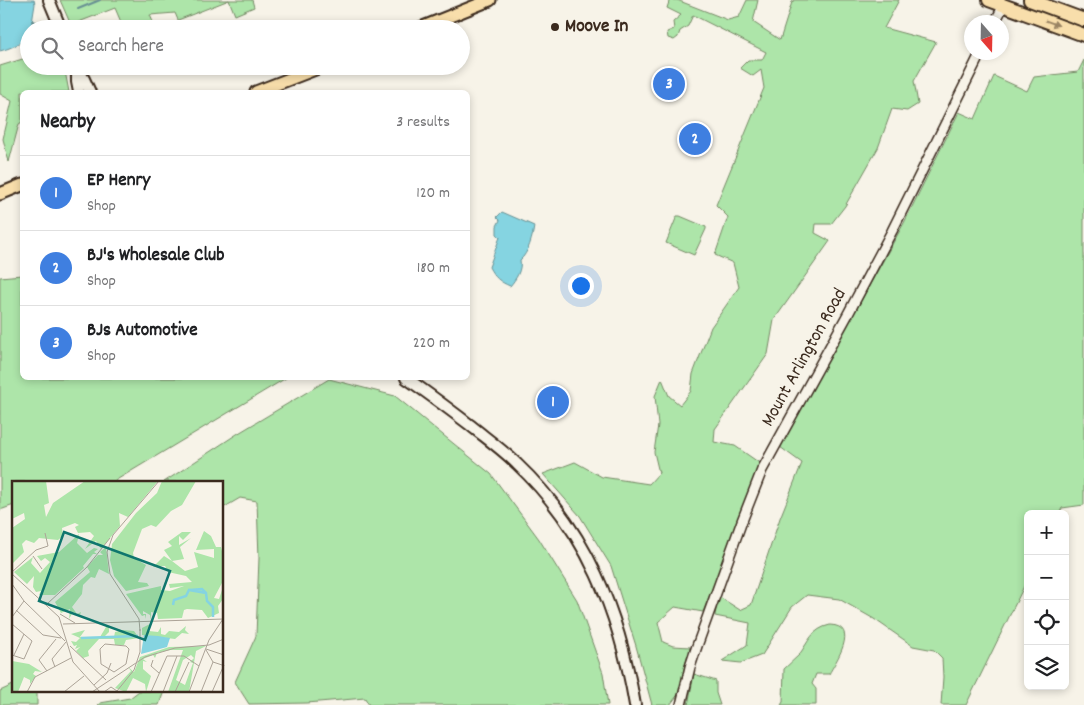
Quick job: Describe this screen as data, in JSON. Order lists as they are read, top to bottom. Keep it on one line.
{"streets":{"street":["Mount Arlington Road"]},"places":["Moove In"],"north":"bottom","page":{"search":"Search here","pins":["3","2","1"],"heading":["Nearby","3 results"],"list":[{"mark":"1","name":"EP Henry","note":"Shop","value":"120 m"},{"mark":"2","name":"BJ's Wholesale Club","note":"Shop","value":"180 m"},{"mark":"3","name":"BJs Automotive","note":"Shop","value":"220 m"}],"map_buttons":["+","−"]}}
